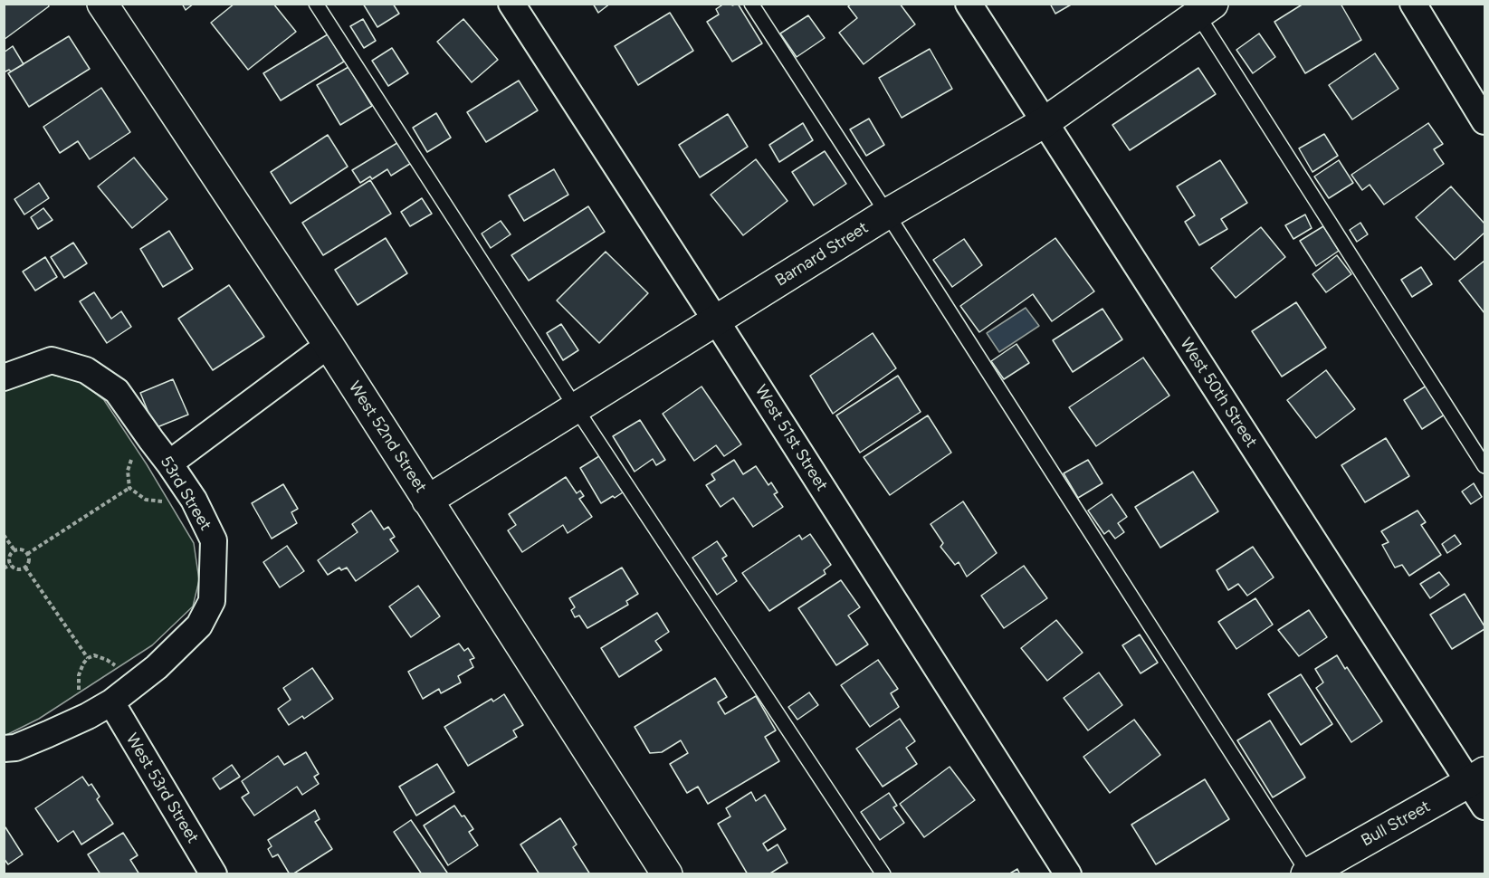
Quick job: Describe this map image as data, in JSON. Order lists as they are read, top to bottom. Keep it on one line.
{"streets":{"street":["Barnard Street","West 50th Street","West 52nd Street","West 51st Street","53rd Street","West 53rd Street","Bull Street"]},"crossings":[["Barnard Street","West 50th Street"],["Barnard Street","West 52nd Street"],["Barnard Street","West 51st Street"],["West 50th Street","Bull Street"],["53rd Street","West 53rd Street"]]}
